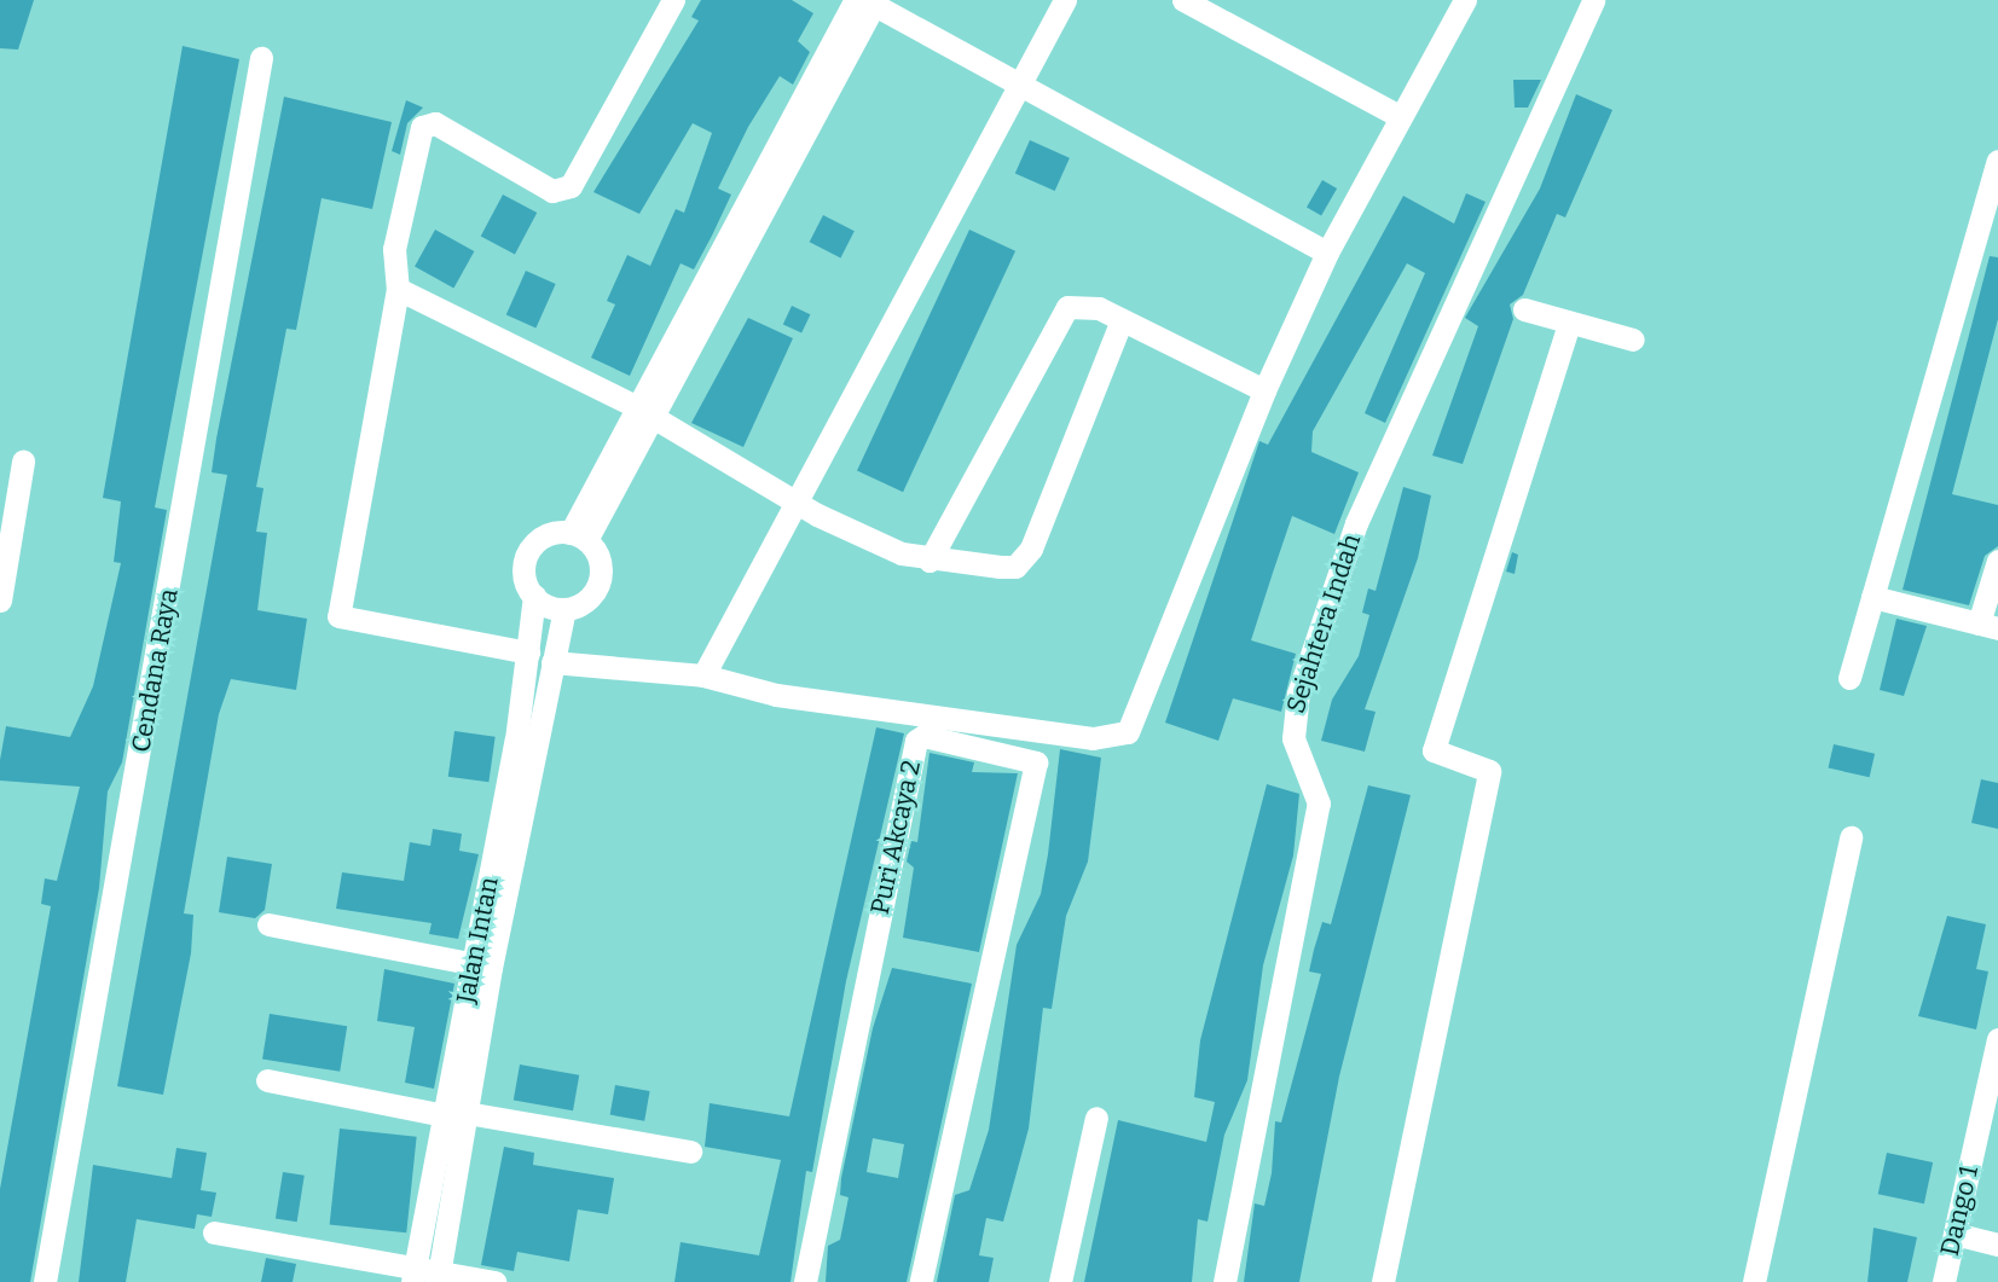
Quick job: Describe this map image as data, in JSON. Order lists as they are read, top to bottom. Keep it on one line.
{"streets":{"street":["Sejahtera Indah","Cendana Raya","Puri Akcaya 2","Jalan Intan","Dango 1"]}}
